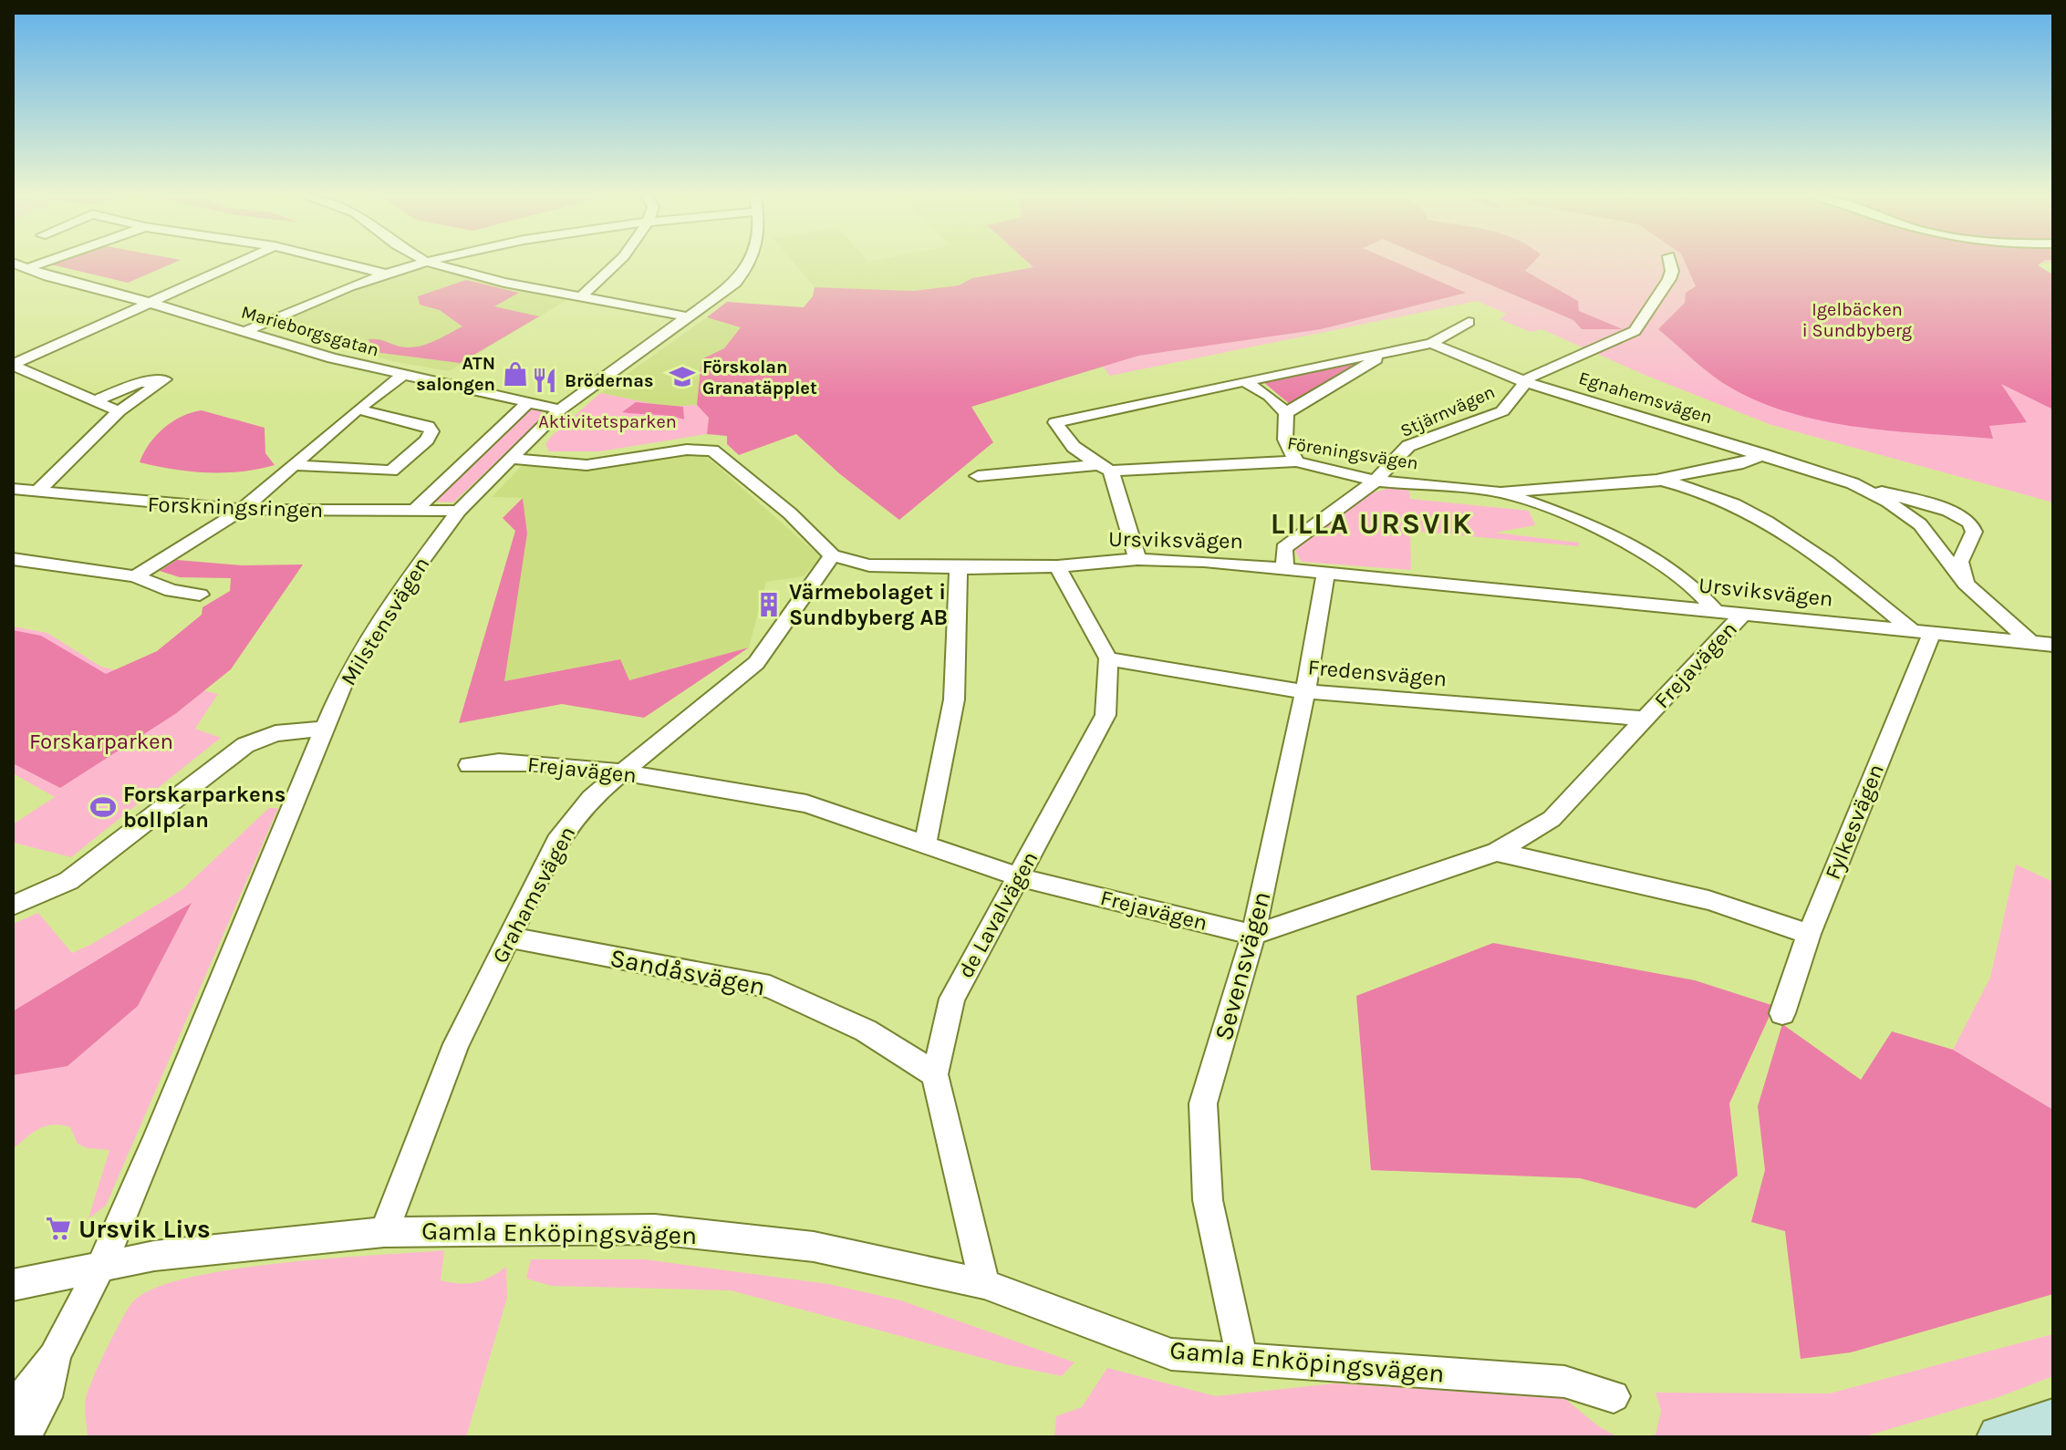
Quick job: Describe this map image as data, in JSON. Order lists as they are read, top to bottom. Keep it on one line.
{"streets":{"street":["Marieborgsgatan","Egnahemsvägen","Stjärnvägen","Föreningsvägen","Forskningsringen","Ursviksvägen","Milstensvägen","Frejavägen","Fredensvägen","Fylkesvägen","Grahamsvägen","de Lavalvägen","Sevensvägen","Sandåsvägen","Gamla Enköpingsvägen"]},"crossings":[["Marieborgsgatan","Milstensvägen"],["Egnahemsvägen","Stjärnvägen"],["Egnahemsvägen","Föreningsvägen"],["Egnahemsvägen","Ursviksvägen"],["Stjärnvägen","Föreningsvägen"],["Stjärnvägen","Ursviksvägen"],["Forskningsringen","Milstensvägen"],["Ursviksvägen","Milstensvägen"],["Ursviksvägen","Frejavägen"],["Ursviksvägen","Fylkesvägen"],["Ursviksvägen","Grahamsvägen"],["Ursviksvägen","Sevensvägen"],["Milstensvägen","Gamla Enköpingsvägen"],["Frejavägen","Fredensvägen"],["Frejavägen","Grahamsvägen"],["Frejavägen","de Lavalvägen"],["Frejavägen","Sevensvägen"],["Fredensvägen","de Lavalvägen"],["Fredensvägen","Sevensvägen"],["Grahamsvägen","Sandåsvägen"],["Grahamsvägen","Gamla Enköpingsvägen"],["de Lavalvägen","Sandåsvägen"],["de Lavalvägen","Gamla Enköpingsvägen"],["Sevensvägen","Gamla Enköpingsvägen"]],"districts":["LILLA URSVIK"],"parks":["Igelbäcken i Sundbyberg","Aktivitetsparken","Forskarparken"],"places":{"shop":["ATN salongen"],"school or university":["Förskolan Granatäpplet"],"restaurant":["Brödernas"],"building":["Värmebolaget i Sundbyberg AB"],"sports":["Forskarparkens bollplan"],"supermarket":["Ursvik Livs"]}}
